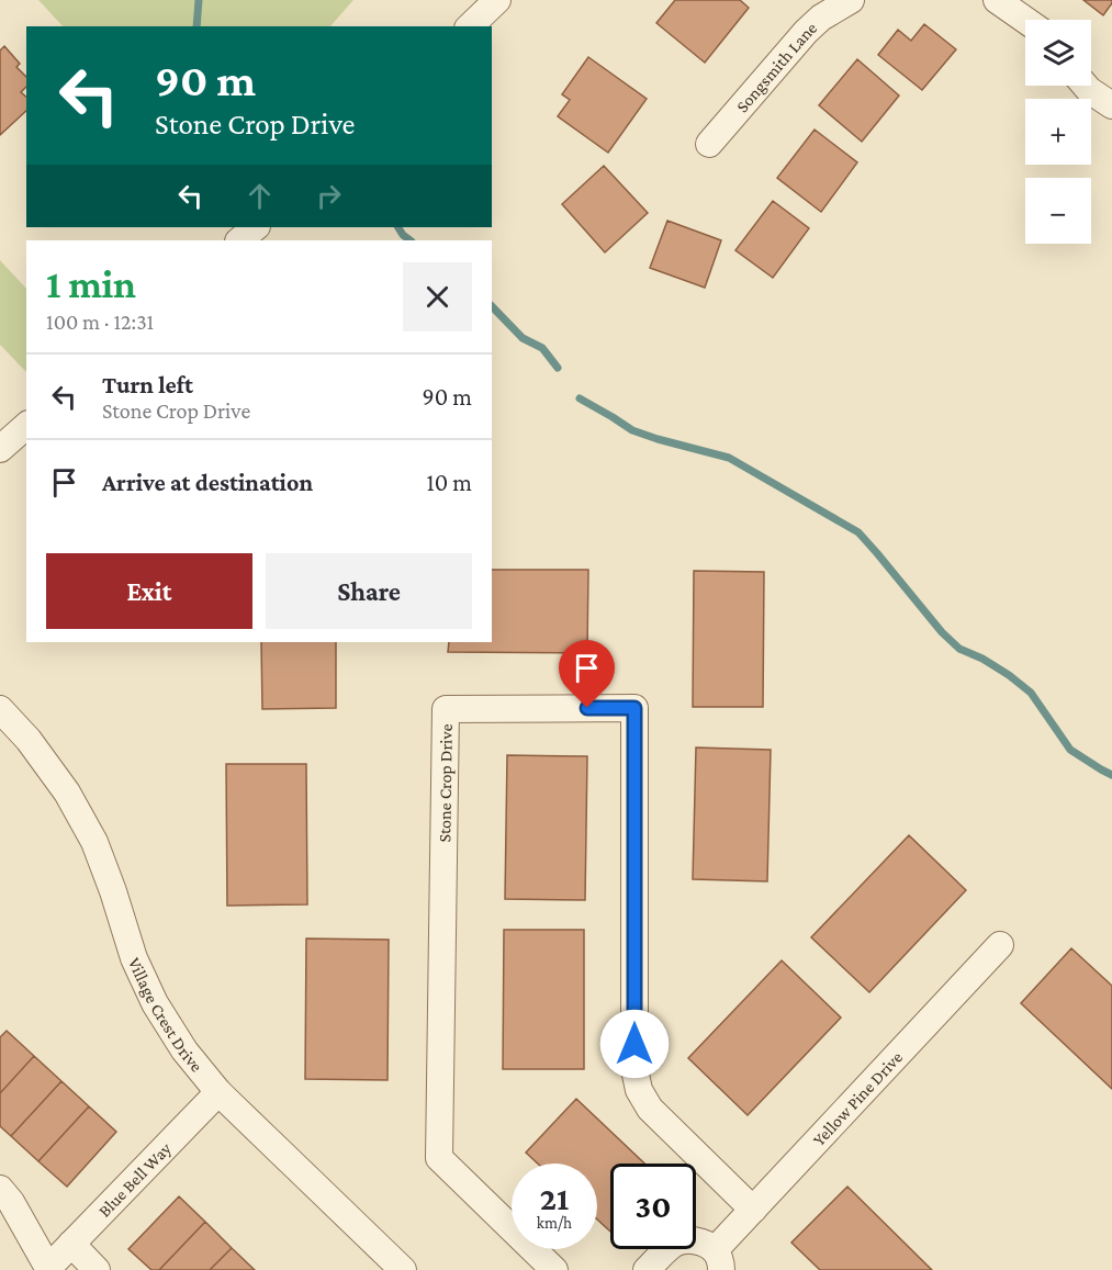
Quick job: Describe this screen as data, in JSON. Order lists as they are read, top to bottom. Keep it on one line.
{"streets":{"street":["Songsmith Lane","Stone Crop Drive","Village Crest Drive","Yellow Pine Drive","Blue Bell Way"]},"crossings":[["Stone Crop Drive","Yellow Pine Drive"],["Village Crest Drive","Blue Bell Way"]],"page":{"map_buttons":["+","−"],"turn":["90 m","Stone Crop Drive"],"heading":["1 min","100 m · 12:31"],"list":[{"name":"Turn left","note":"Stone Crop Drive","value":"90 m"},{"name":"Arrive at destination","value":"10 m"}],"buttons":["Exit","Share"],"speed":"21 km/h","limit":"30"}}
